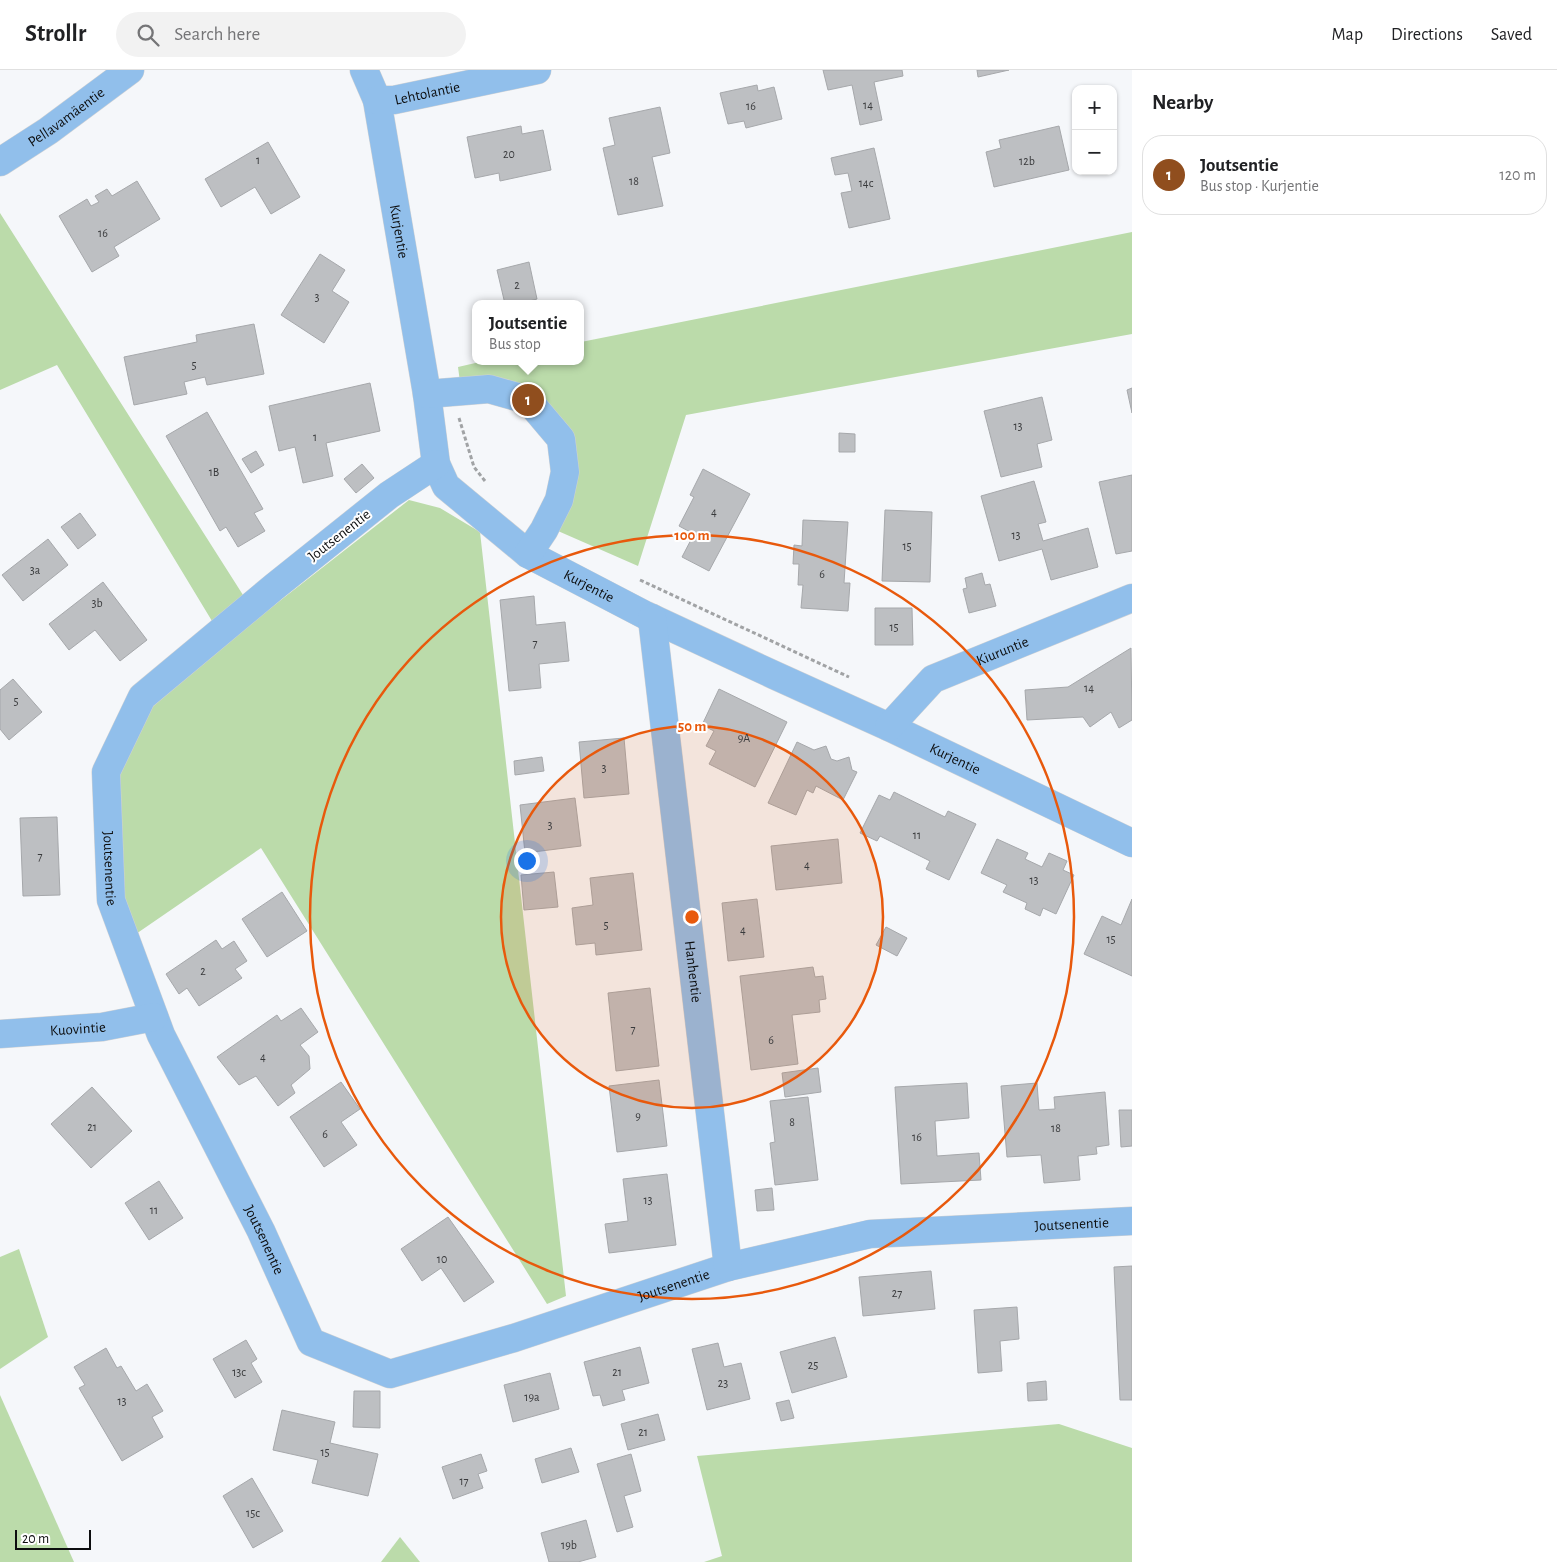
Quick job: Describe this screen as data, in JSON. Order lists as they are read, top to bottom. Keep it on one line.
{"streets":{"street":["Lehtolantie","Pellavamäentie","Kurjentie","Joutsenentie","Kiuruntie","Hanhentie","Kuovintie"]},"crossings":[["Lehtolantie","Kurjentie"],["Kurjentie","Joutsenentie"],["Kurjentie","Kiuruntie"],["Kurjentie","Hanhentie"],["Joutsenentie","Hanhentie"],["Joutsenentie","Kuovintie"]],"house_numbers":["14","16","20","1","12b","18","14c","16","2","3","5","13","1","1B","4","13","15","3a","6","3b","15","7","14","5","9A","3","3","11","7","4","13","5","4","15","2","7","6","4","9","8","21","18","6","16","13","11","10","27","25","13c","21","23","19a","13","21","15","17","15c","19b"],"scale_bar":"20 m","page":{"header":"Strollr","search":"Search here","nav":["Map","Directions","Saved"],"heading":"Nearby","map_buttons":["+","−"],"list":[{"mark":"1","name":"Joutsentie","note":"Bus stop · Kurjentie","value":"120 m"}],"popup":["Joutsentie","Bus stop"],"pins":"1","scale":"20 m"},"rings":["100 m","50 m"]}
